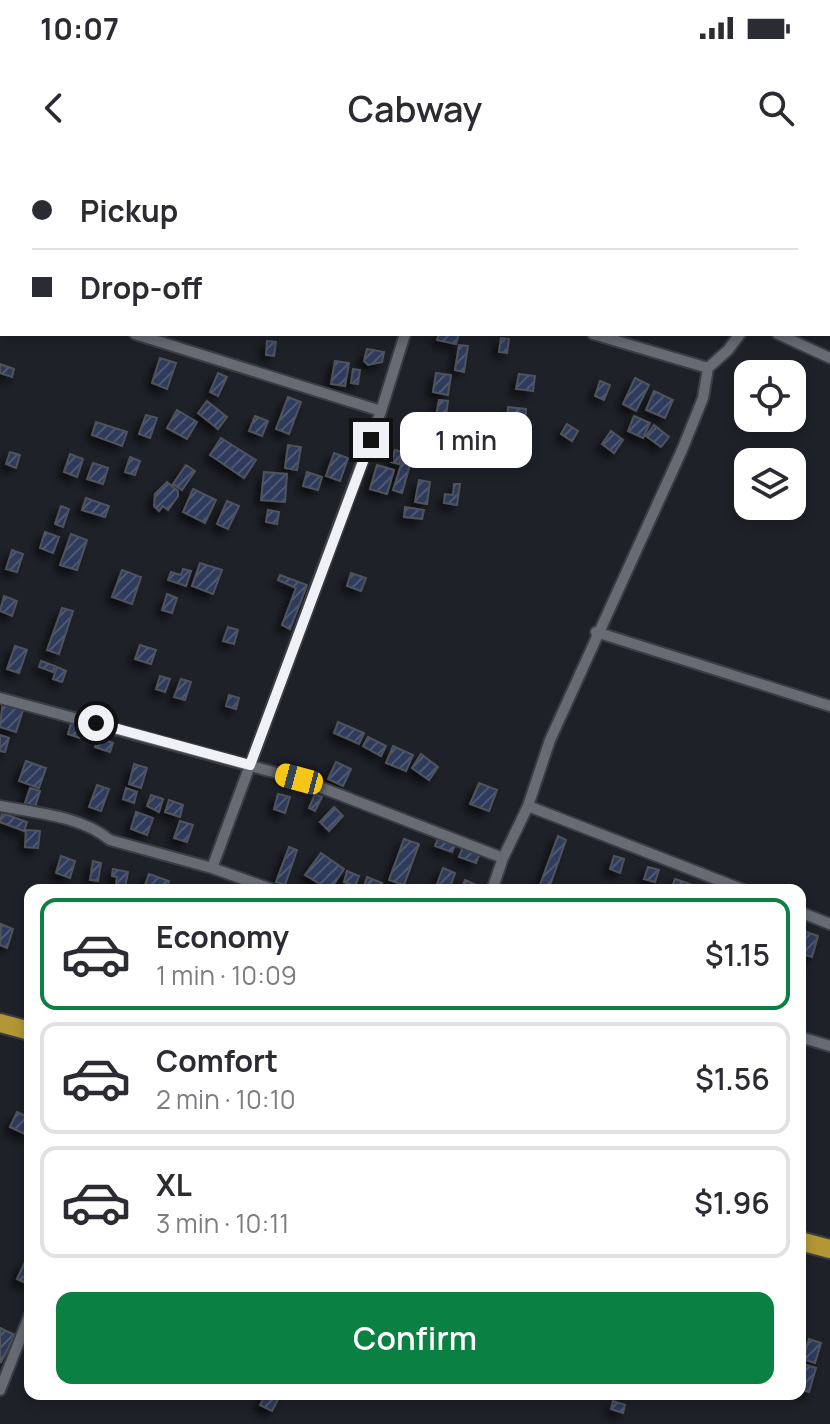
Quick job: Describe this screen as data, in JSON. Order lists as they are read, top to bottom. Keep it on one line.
{"page":{"status":"10:07","header":"Cabway","banner":["Pickup","Drop-off"],"bubble":"1 min","list":[{"name":"Economy","note":"1 min · 10:09","value":"$1.15"},{"name":"Comfort","note":"2 min · 10:10","value":"$1.56"},{"name":"XL","note":"3 min · 10:11","value":"$1.96"}],"buttons":"Confirm"}}
